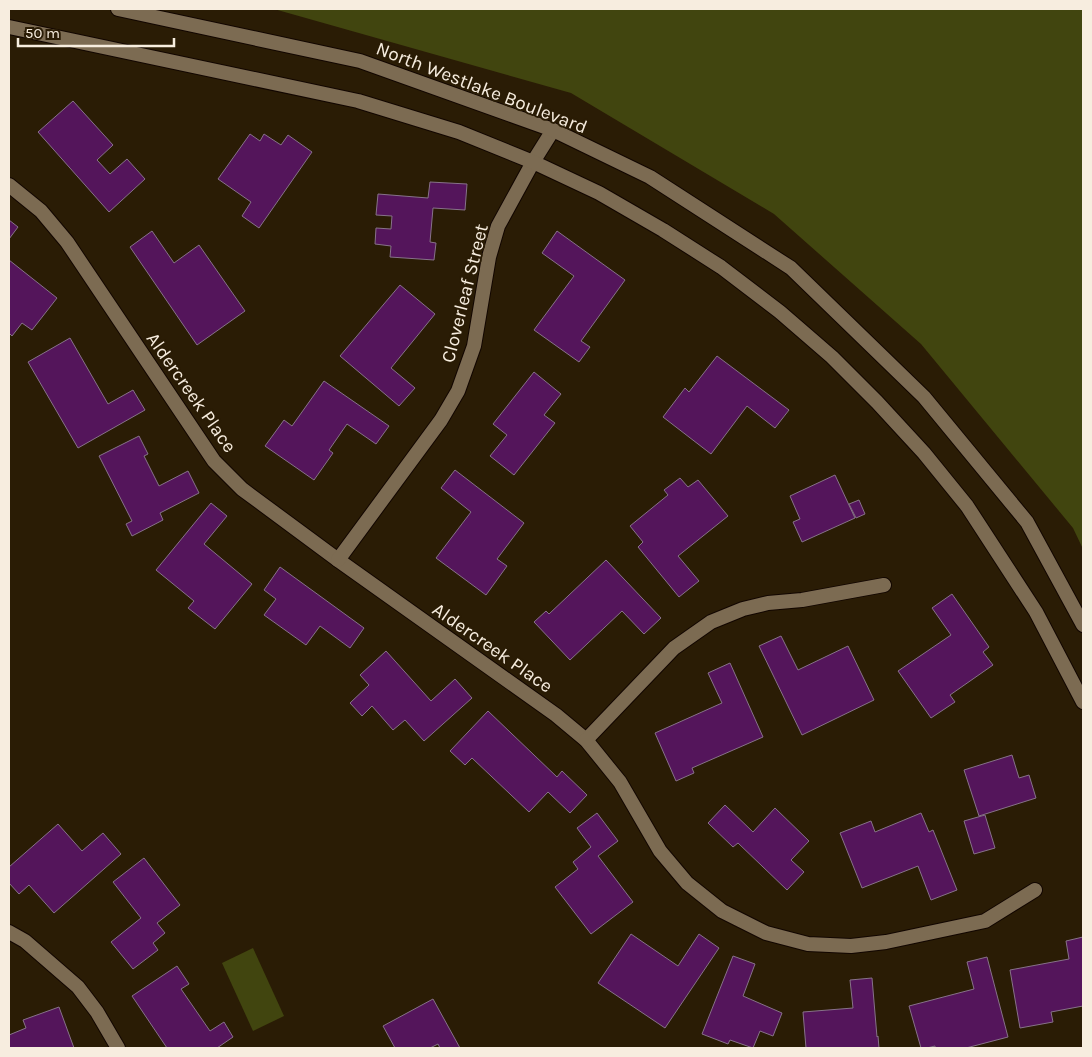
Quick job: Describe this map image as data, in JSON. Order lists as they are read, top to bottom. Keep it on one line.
{"streets":{"main road":["North Westlake Boulevard","Cloverleaf Street","Aldercreek Place"]},"crossings":[["North Westlake Boulevard","Cloverleaf Street"],["Cloverleaf Street","Aldercreek Place"]],"scale_bar":"50 m"}
